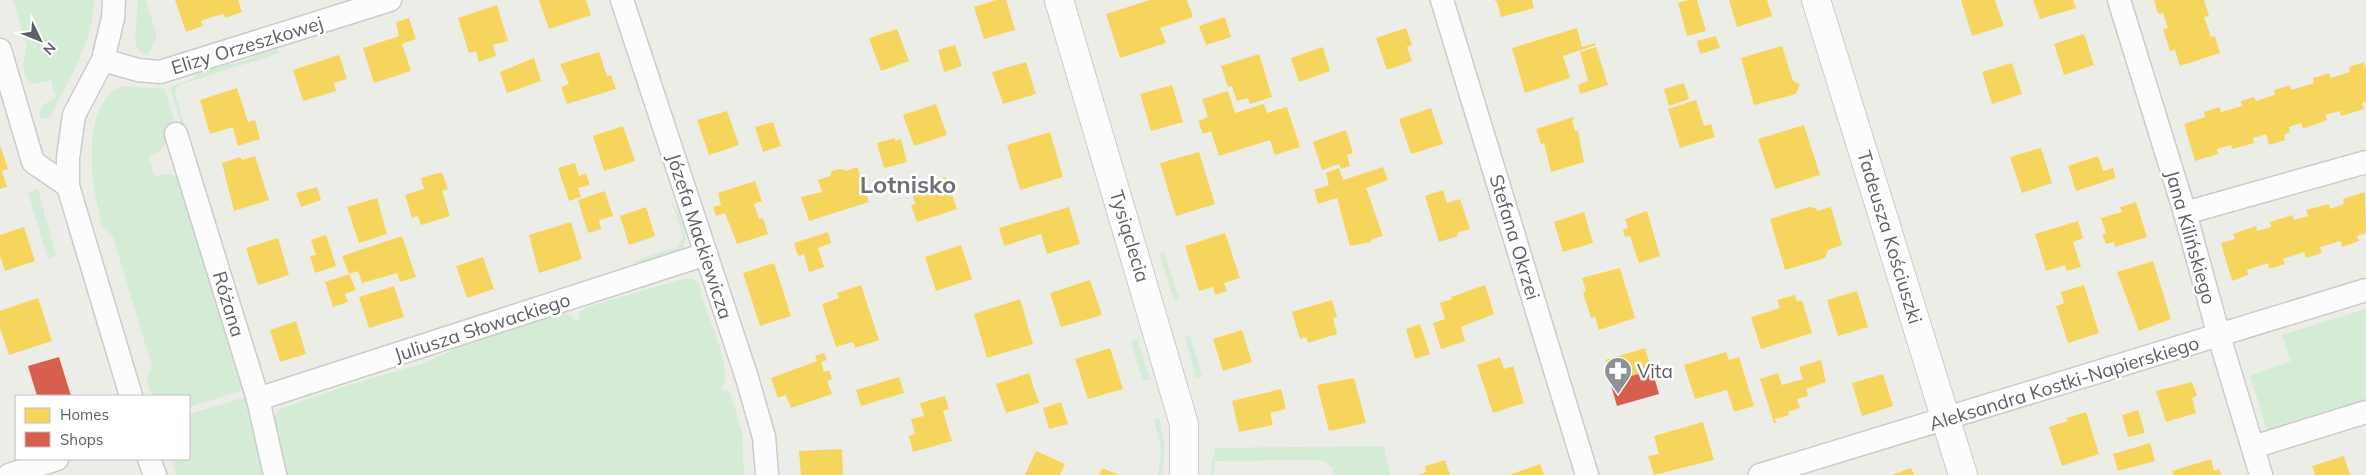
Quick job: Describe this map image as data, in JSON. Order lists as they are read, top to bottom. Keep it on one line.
{"streets":{"street":["Elizy Orzeszkowej","Józefa Mackiewicza","Tysiąclecia","Stefana Okrzei","Tadeusza Kościuszki","Jana Kilińskiego","Różana","Juliusza Słowackiego","Aleksandra Kostki-Napierskiego"]},"crossings":[["Józefa Mackiewicza","Juliusza Słowackiego"],["Tadeusza Kościuszki","Aleksandra Kostki-Napierskiego"],["Jana Kilińskiego","Aleksandra Kostki-Napierskiego"],["Różana","Juliusza Słowackiego"]],"districts":["Lotnisko"],"places":{"pharmacy":["Vita"]},"legend":["Homes","Shops"],"north":"bottom right"}
